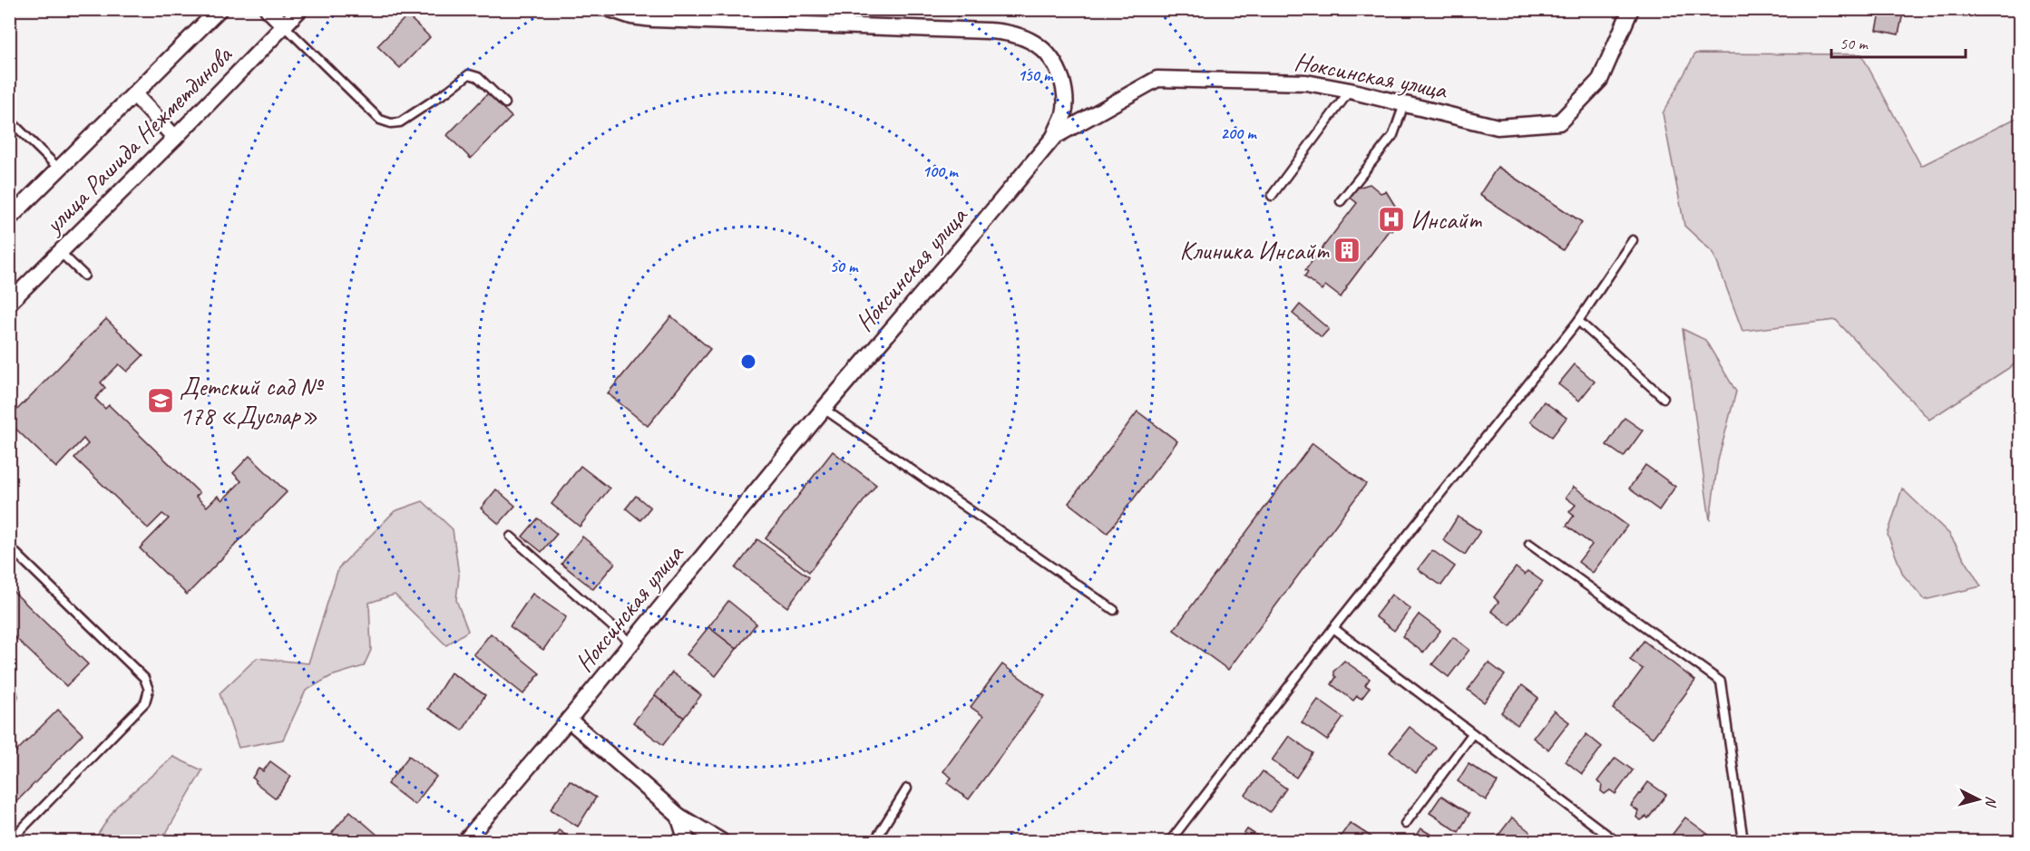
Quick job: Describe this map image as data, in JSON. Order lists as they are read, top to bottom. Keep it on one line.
{"streets":{"street":["Ноксинская улица","улица Рашида Нежметдинова"]},"places":{"hospital":["Инсайт"],"building":["Клиника Инсайт"],"school or university":["Детский сад № 178 «Дуслар»"]},"scale_bar":"50 m","north":"right","rings":["150 m","200 m","100 m","50 m"]}
